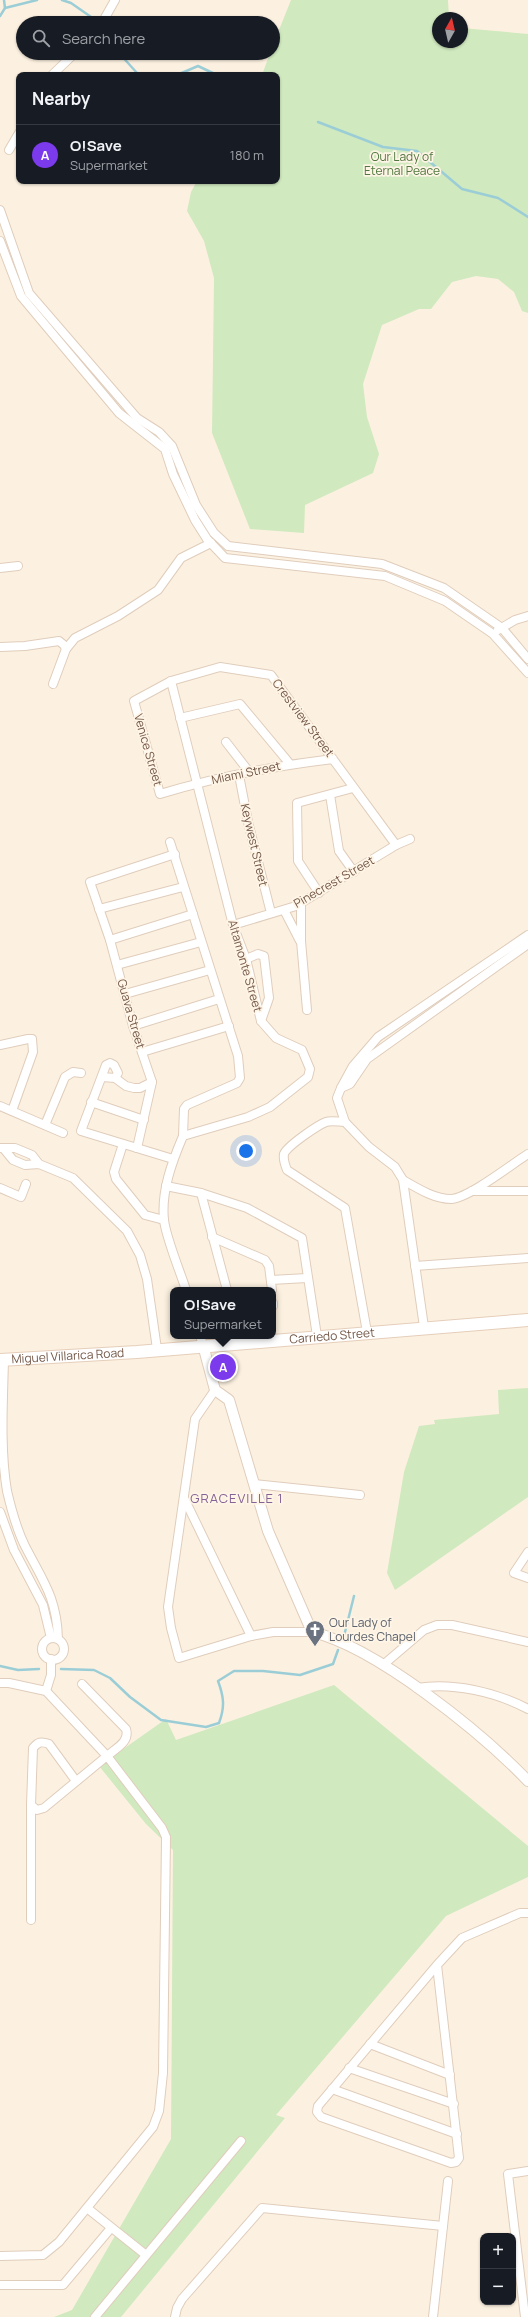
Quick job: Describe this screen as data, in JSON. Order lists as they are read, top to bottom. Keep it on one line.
{"streets":{"main road":["Carriedo Street","Miguel Villarica Road"],"street":["Crestview Street","Venice Street","Miami Street","Keywest Street","Pinecrest Street","Altamonte Street","Guava Street"]},"crossings":[["Crestview Street","Venice Street"],["Crestview Street","Miami Street"],["Crestview Street","Pinecrest Street"],["Crestview Street","Altamonte Street"],["Venice Street","Miami Street"],["Venice Street","Altamonte Street"],["Miami Street","Keywest Street"],["Miami Street","Altamonte Street"],["Keywest Street","Pinecrest Street"],["Pinecrest Street","Altamonte Street"],["Carriedo Street","Miguel Villarica Road"]],"districts":["GRACEVILLE 1"],"parks":["Our Lady of Eternal Peace"],"places":{"church":["Our Lady of Lourdes Chapel"]},"north":"top","page":{"search":"Search here","heading":"Nearby","list":[{"mark":"A","name":"O!Save","note":"Supermarket","value":"180 m"}],"popup":["O!Save","Supermarket"],"pins":"A","map_buttons":["+","−"]}}
